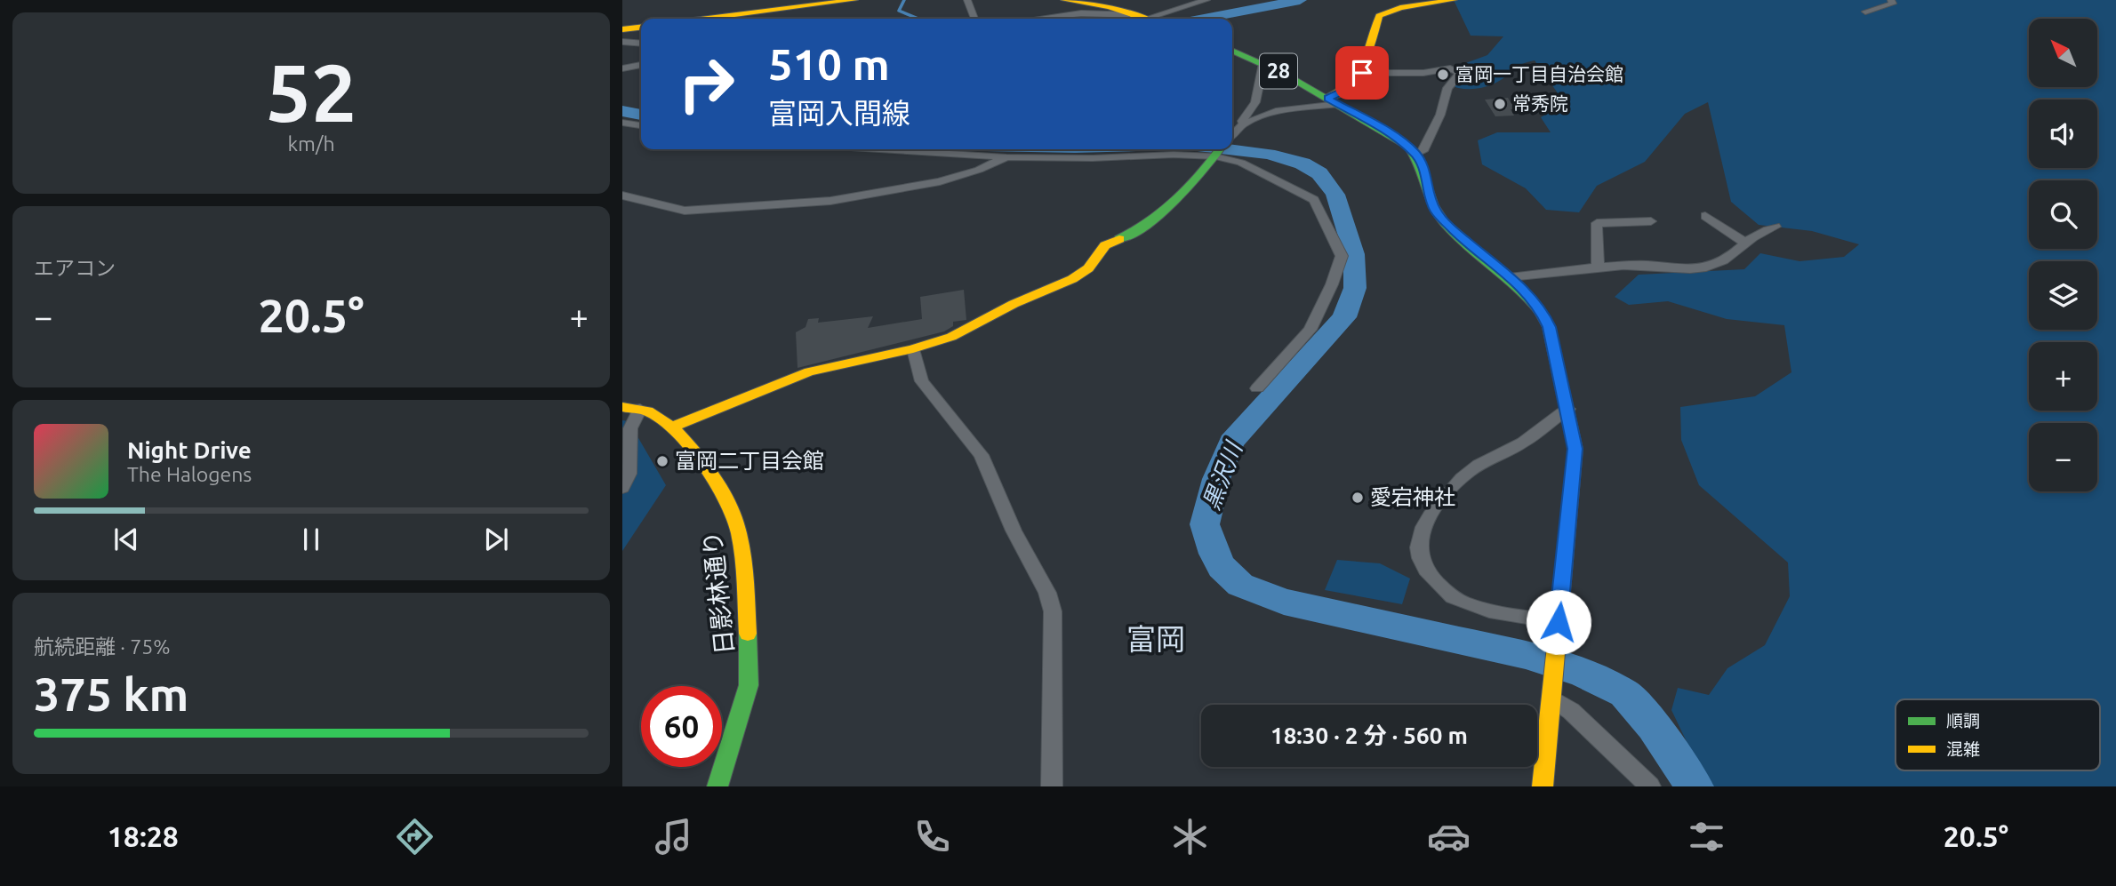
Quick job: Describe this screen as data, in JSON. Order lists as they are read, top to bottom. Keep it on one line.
{"streets":{"main road":["28","日影林通り"]},"districts":["富岡"],"water":["黒沢川"],"places":["富岡一丁目自治会館","常秀院","富岡二丁目会館","愛宕神社"],"legend":["順調","混雑"],"north":"top left","page":{"tile":[["52","km/h"],"エアコン",["航続距離 · 75%","375 km"]],"map_buttons":["+","−"],"turn":["510 m","富岡入間線"],"heat":["−","20.5°","+"],"song":["Night Drive","The Halogens"],"limit":"60","trip":"18:30 · 2 分 · 560 m","tabs":["18:28","20.5°"]}}
